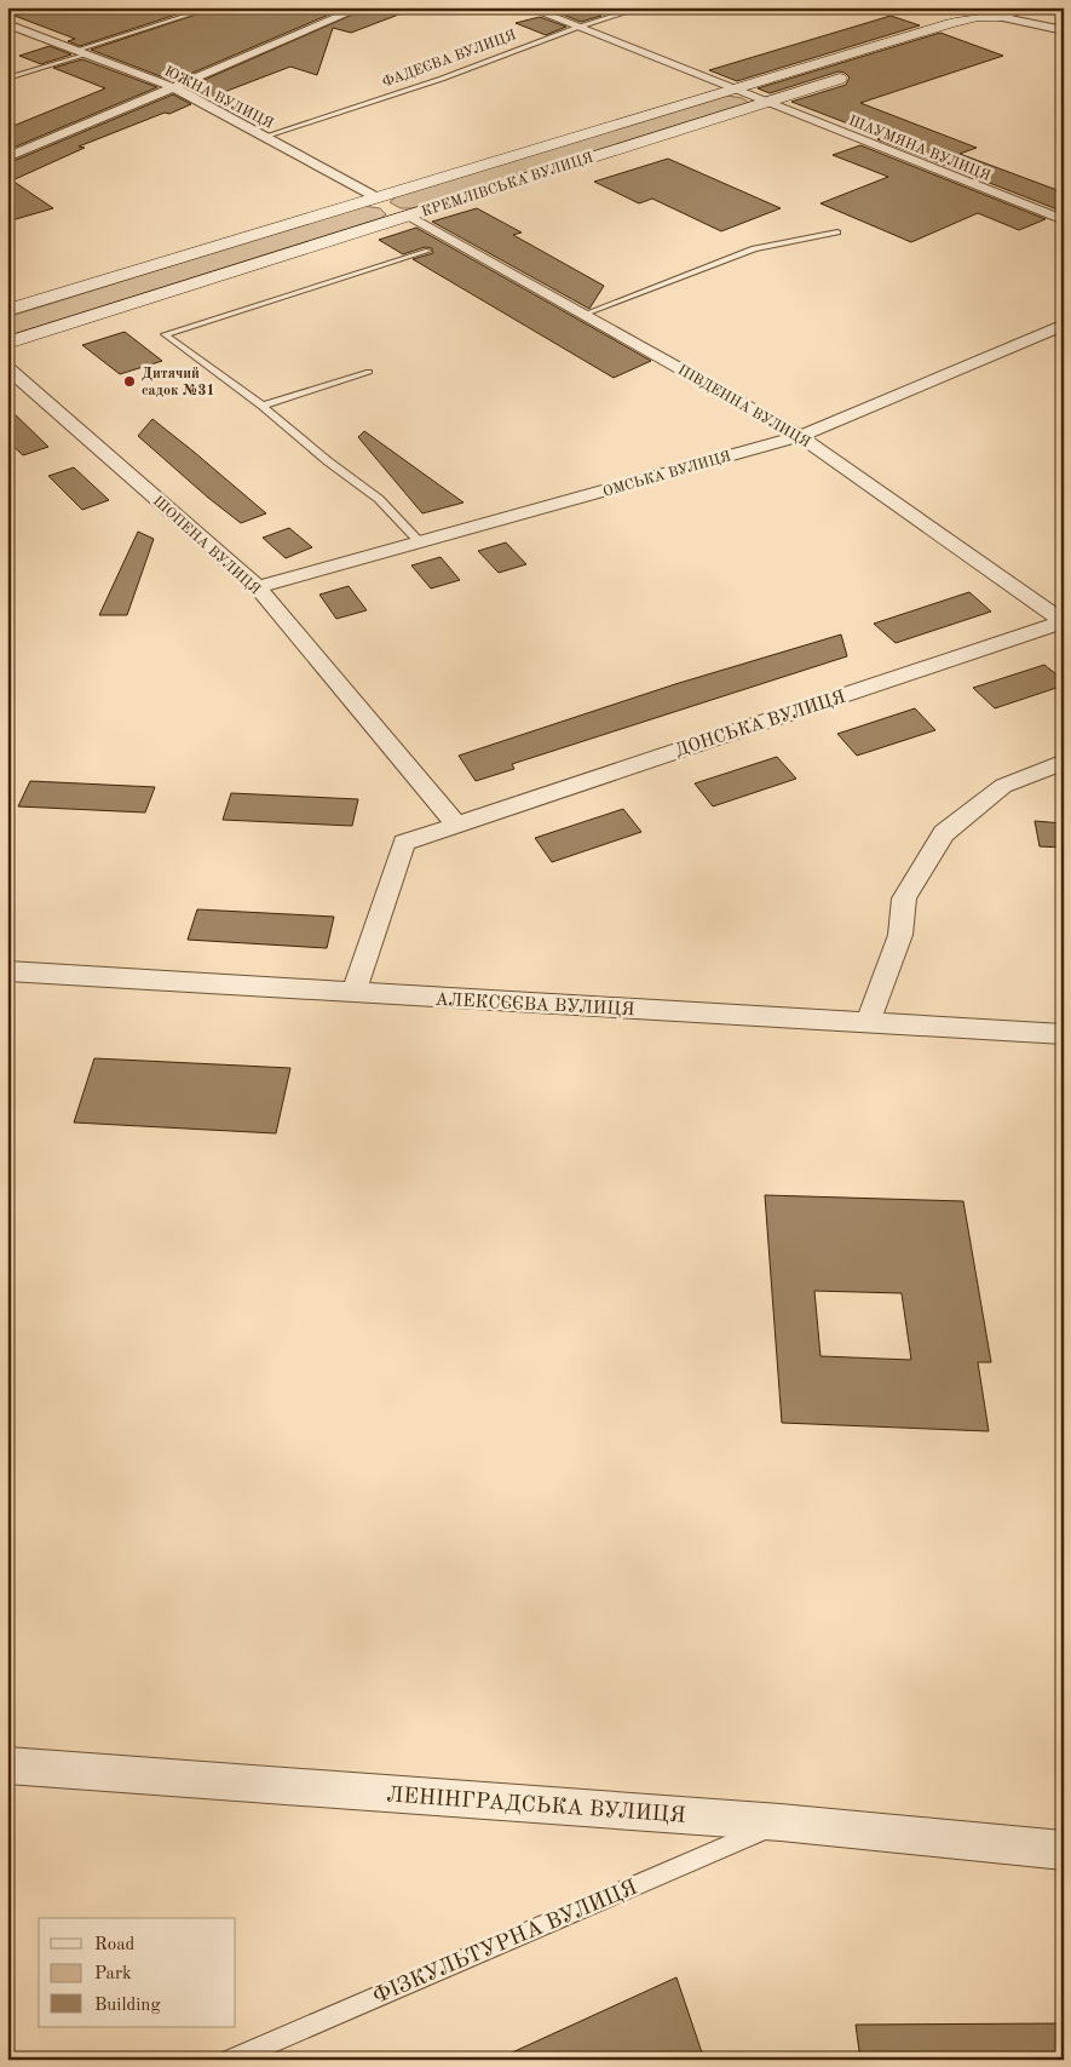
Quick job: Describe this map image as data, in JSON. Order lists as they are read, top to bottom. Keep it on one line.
{"streets":{"street":["ЮЖНА ВУЛИЦЯ","ШАУМЯНА ВУЛИЦЯ","КРЕМЛІВСЬКА ВУЛИЦЯ","ПІВДЕННА ВУЛИЦЯ","ОМСЬКА ВУЛИЦЯ","ШОПЕНА ВУЛИЦЯ","ДОНСЬКА ВУЛИЦЯ","АЛЕКСЄЄВА ВУЛИЦЯ","ЛЕНІНГРАДСЬКА ВУЛИЦЯ"],"lane":["ФАДЕЄВА ВУЛИЦЯ","ФIЗКУЛЬТУРНА ВУЛИЦЯ"]},"crossings":[["ФАДЕЄВА ВУЛИЦЯ","ЮЖНА ВУЛИЦЯ"],["ЮЖНА ВУЛИЦЯ","КРЕМЛІВСЬКА ВУЛИЦЯ"],["ШАУМЯНА ВУЛИЦЯ","КРЕМЛІВСЬКА ВУЛИЦЯ"],["КРЕМЛІВСЬКА ВУЛИЦЯ","ПІВДЕННА ВУЛИЦЯ"],["ПІВДЕННА ВУЛИЦЯ","ОМСЬКА ВУЛИЦЯ"],["ПІВДЕННА ВУЛИЦЯ","ДОНСЬКА ВУЛИЦЯ"],["ОМСЬКА ВУЛИЦЯ","ШОПЕНА ВУЛИЦЯ"],["ШОПЕНА ВУЛИЦЯ","ДОНСЬКА ВУЛИЦЯ"],["ДОНСЬКА ВУЛИЦЯ","АЛЕКСЄЄВА ВУЛИЦЯ"],["ЛЕНІНГРАДСЬКА ВУЛИЦЯ","ФIЗКУЛЬТУРНА ВУЛИЦЯ"]],"places":["Дитячий садок №31"],"legend":["Road","Park","Building"]}
